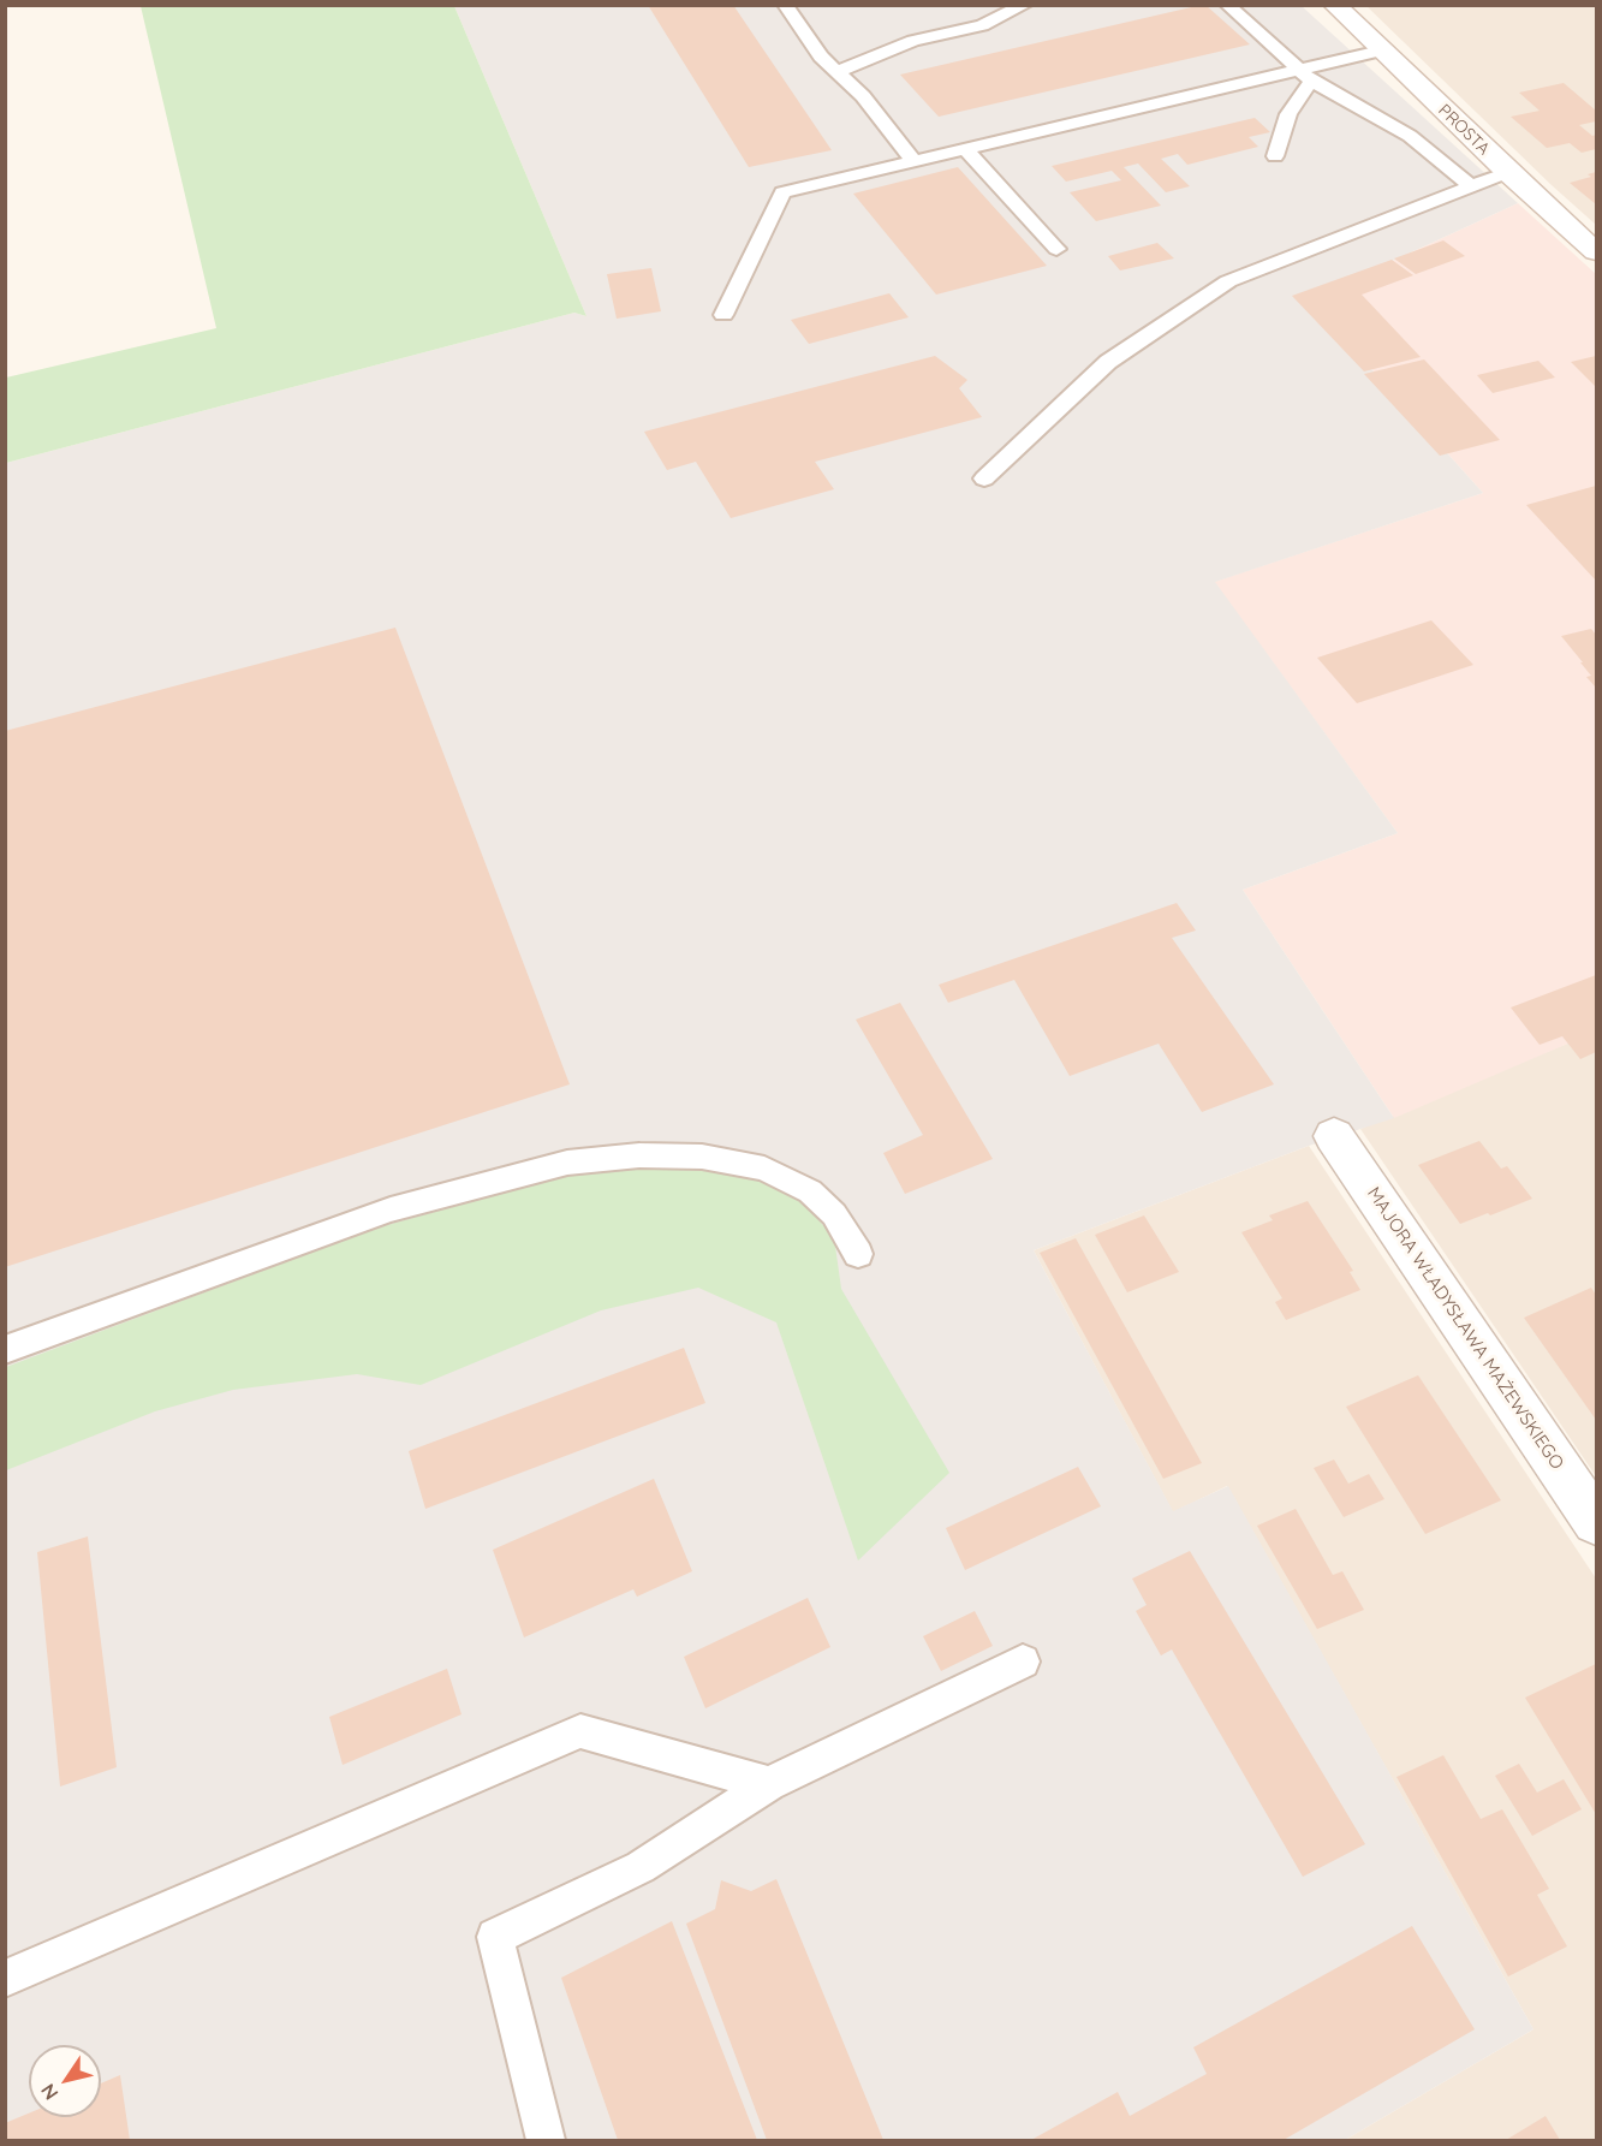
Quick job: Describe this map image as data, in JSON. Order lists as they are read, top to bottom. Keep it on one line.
{"streets":{"main road":["PROSTA","MAJORA WŁADYSŁAWA MAŻEWSKIEGO"]},"north":"bottom left"}
